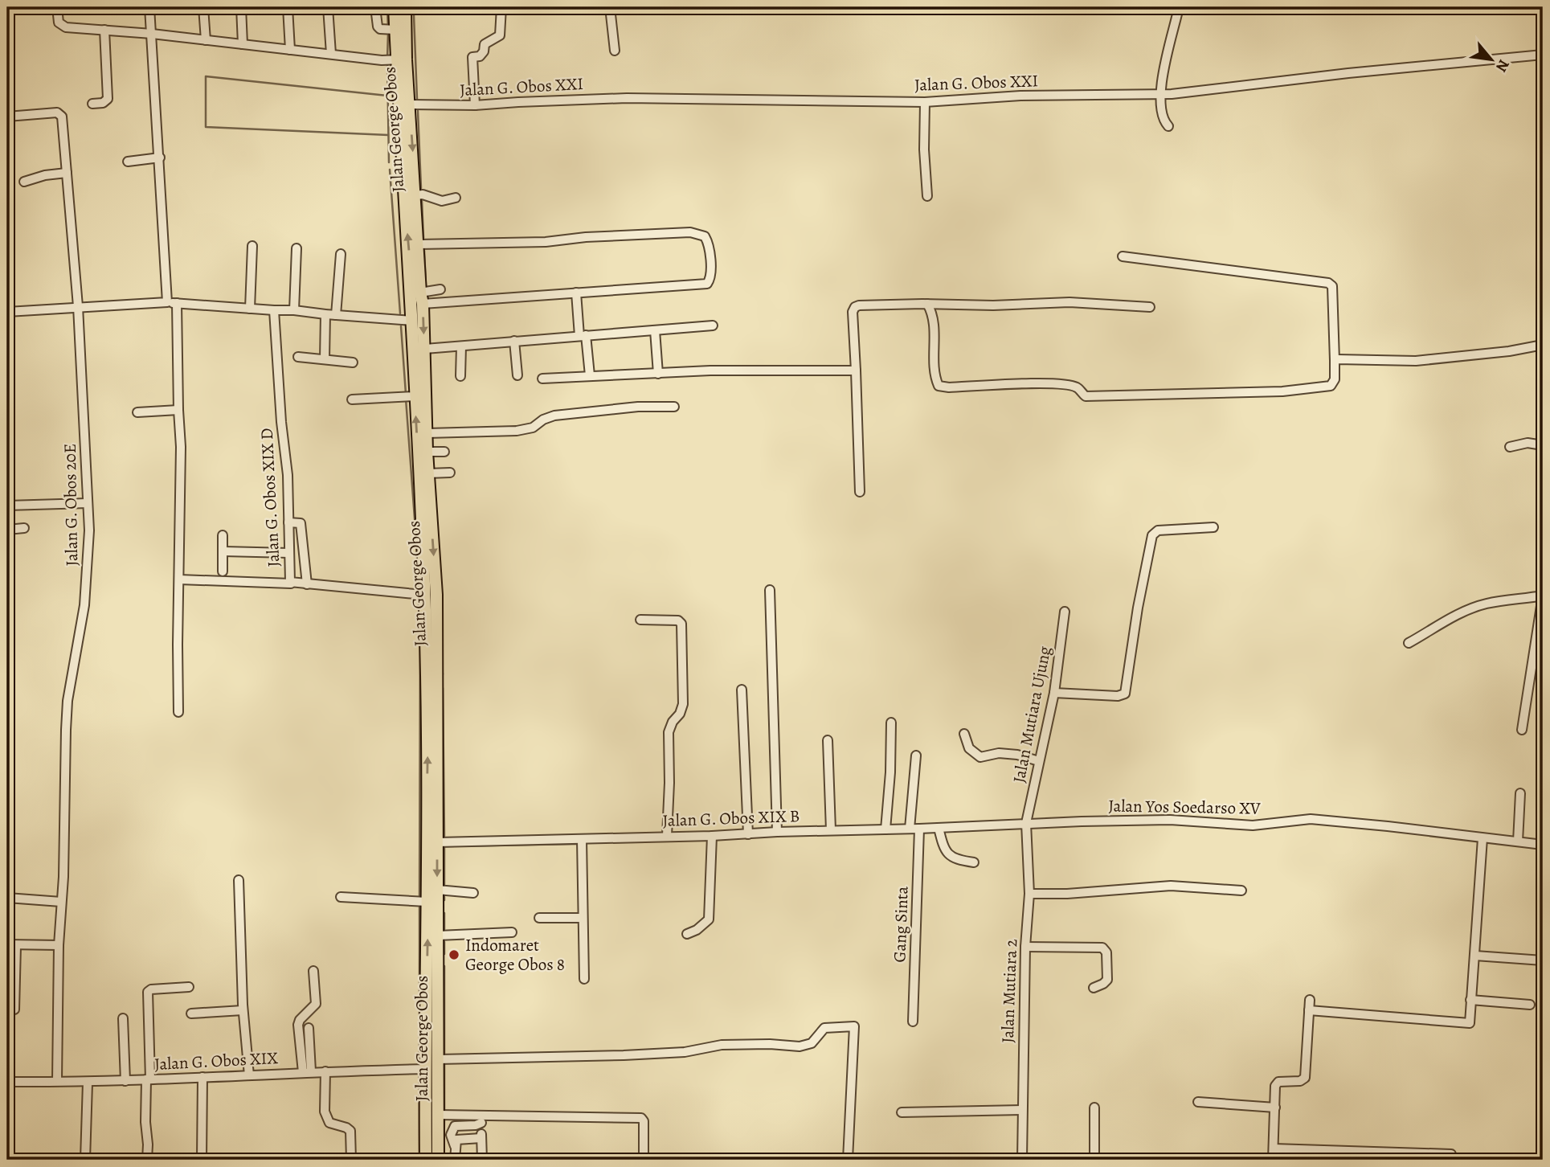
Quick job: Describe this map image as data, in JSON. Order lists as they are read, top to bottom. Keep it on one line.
{"streets":{"main road":["Jalan George Obos"],"street":["Jalan G. Obos XXI","Jalan G. Obos XIX D","Jalan G. Obos 20E","Jalan Mutiara Ujung","Jalan Yos Soedarso XV","Jalan G. Obos XIX B","Gang Sinta","Jalan Mutiara 2","Jalan G. Obos XIX"]},"crossings":[["Jalan G. Obos XXI","Jalan George Obos"],["Jalan George Obos","Jalan G. Obos XIX D"],["Jalan George Obos","Jalan G. Obos XIX B"],["Jalan George Obos","Jalan G. Obos XIX"],["Jalan G. Obos 20E","Jalan G. Obos XIX"],["Jalan Mutiara Ujung","Jalan Yos Soedarso XV"],["Jalan Mutiara Ujung","Jalan G. Obos XIX B"],["Jalan Mutiara Ujung","Jalan Mutiara 2"],["Jalan Yos Soedarso XV","Jalan G. Obos XIX B"],["Jalan Yos Soedarso XV","Jalan Mutiara 2"],["Jalan G. Obos XIX B","Gang Sinta"],["Jalan G. Obos XIX B","Jalan Mutiara 2"]],"places":["Indomaret George Obos 8"],"north":"bottom right"}
